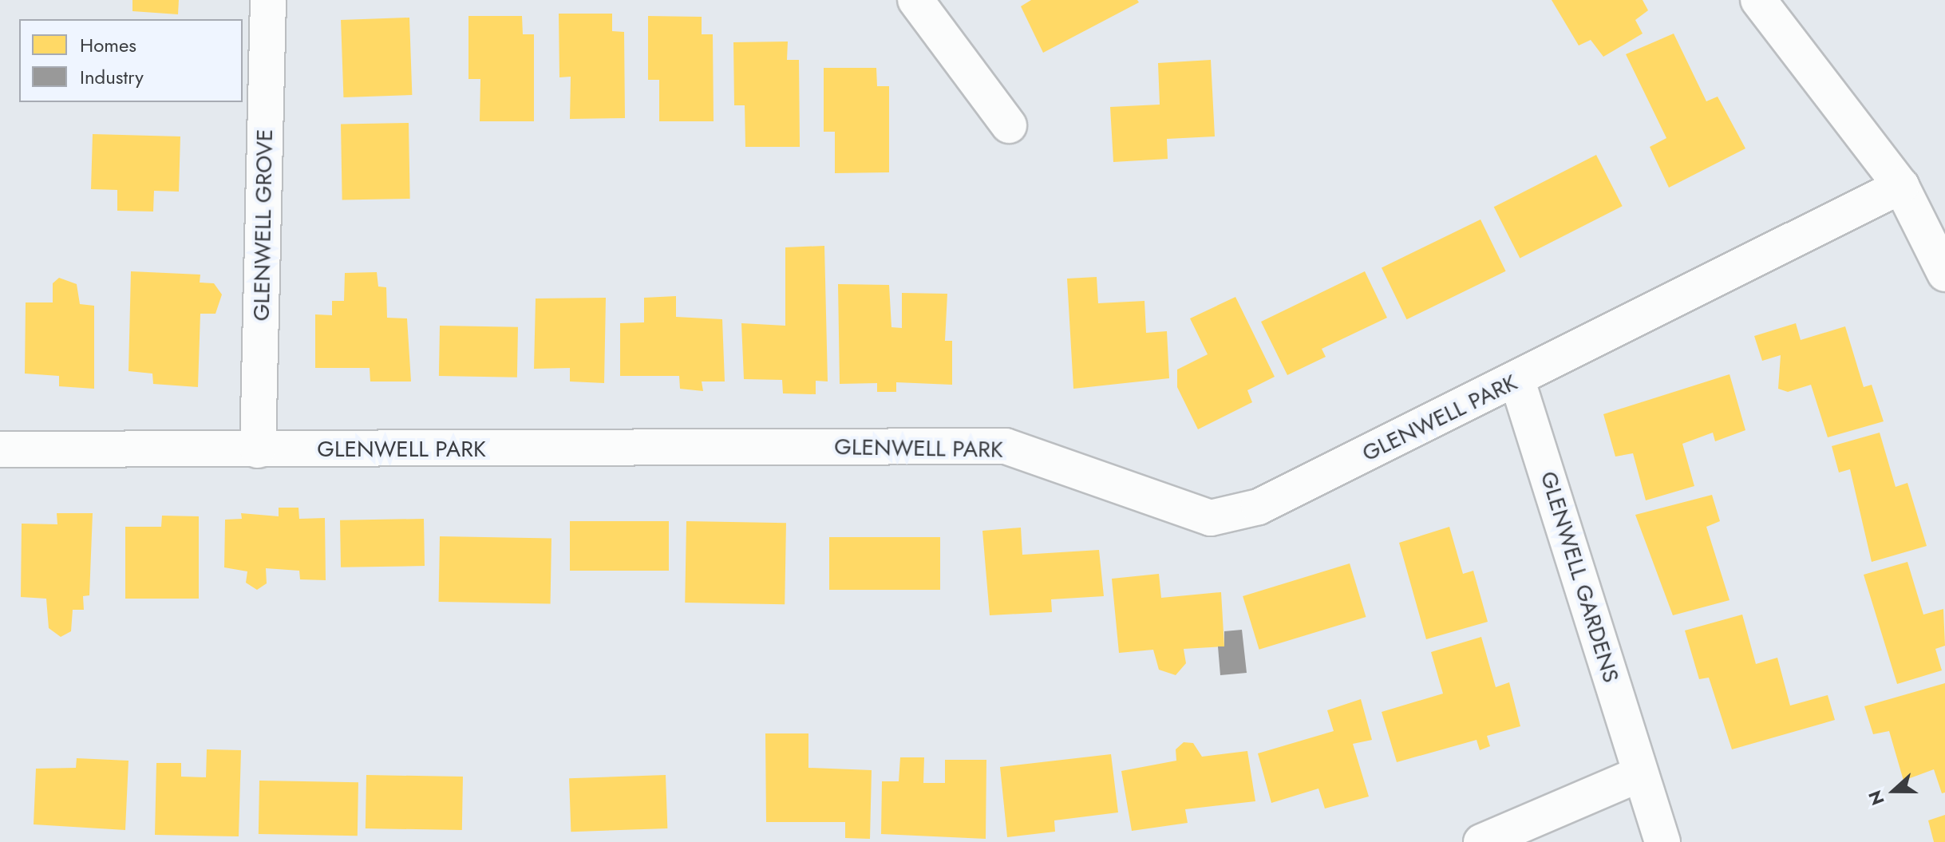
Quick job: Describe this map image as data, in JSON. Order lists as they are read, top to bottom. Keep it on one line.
{"streets":{"street":["GLENWELL GROVE","GLENWELL PARK","GLENWELL GARDENS"]},"crossings":[["GLENWELL GROVE","GLENWELL PARK"],["GLENWELL PARK","GLENWELL GARDENS"]],"legend":["Homes","Industry"],"north":"left"}
